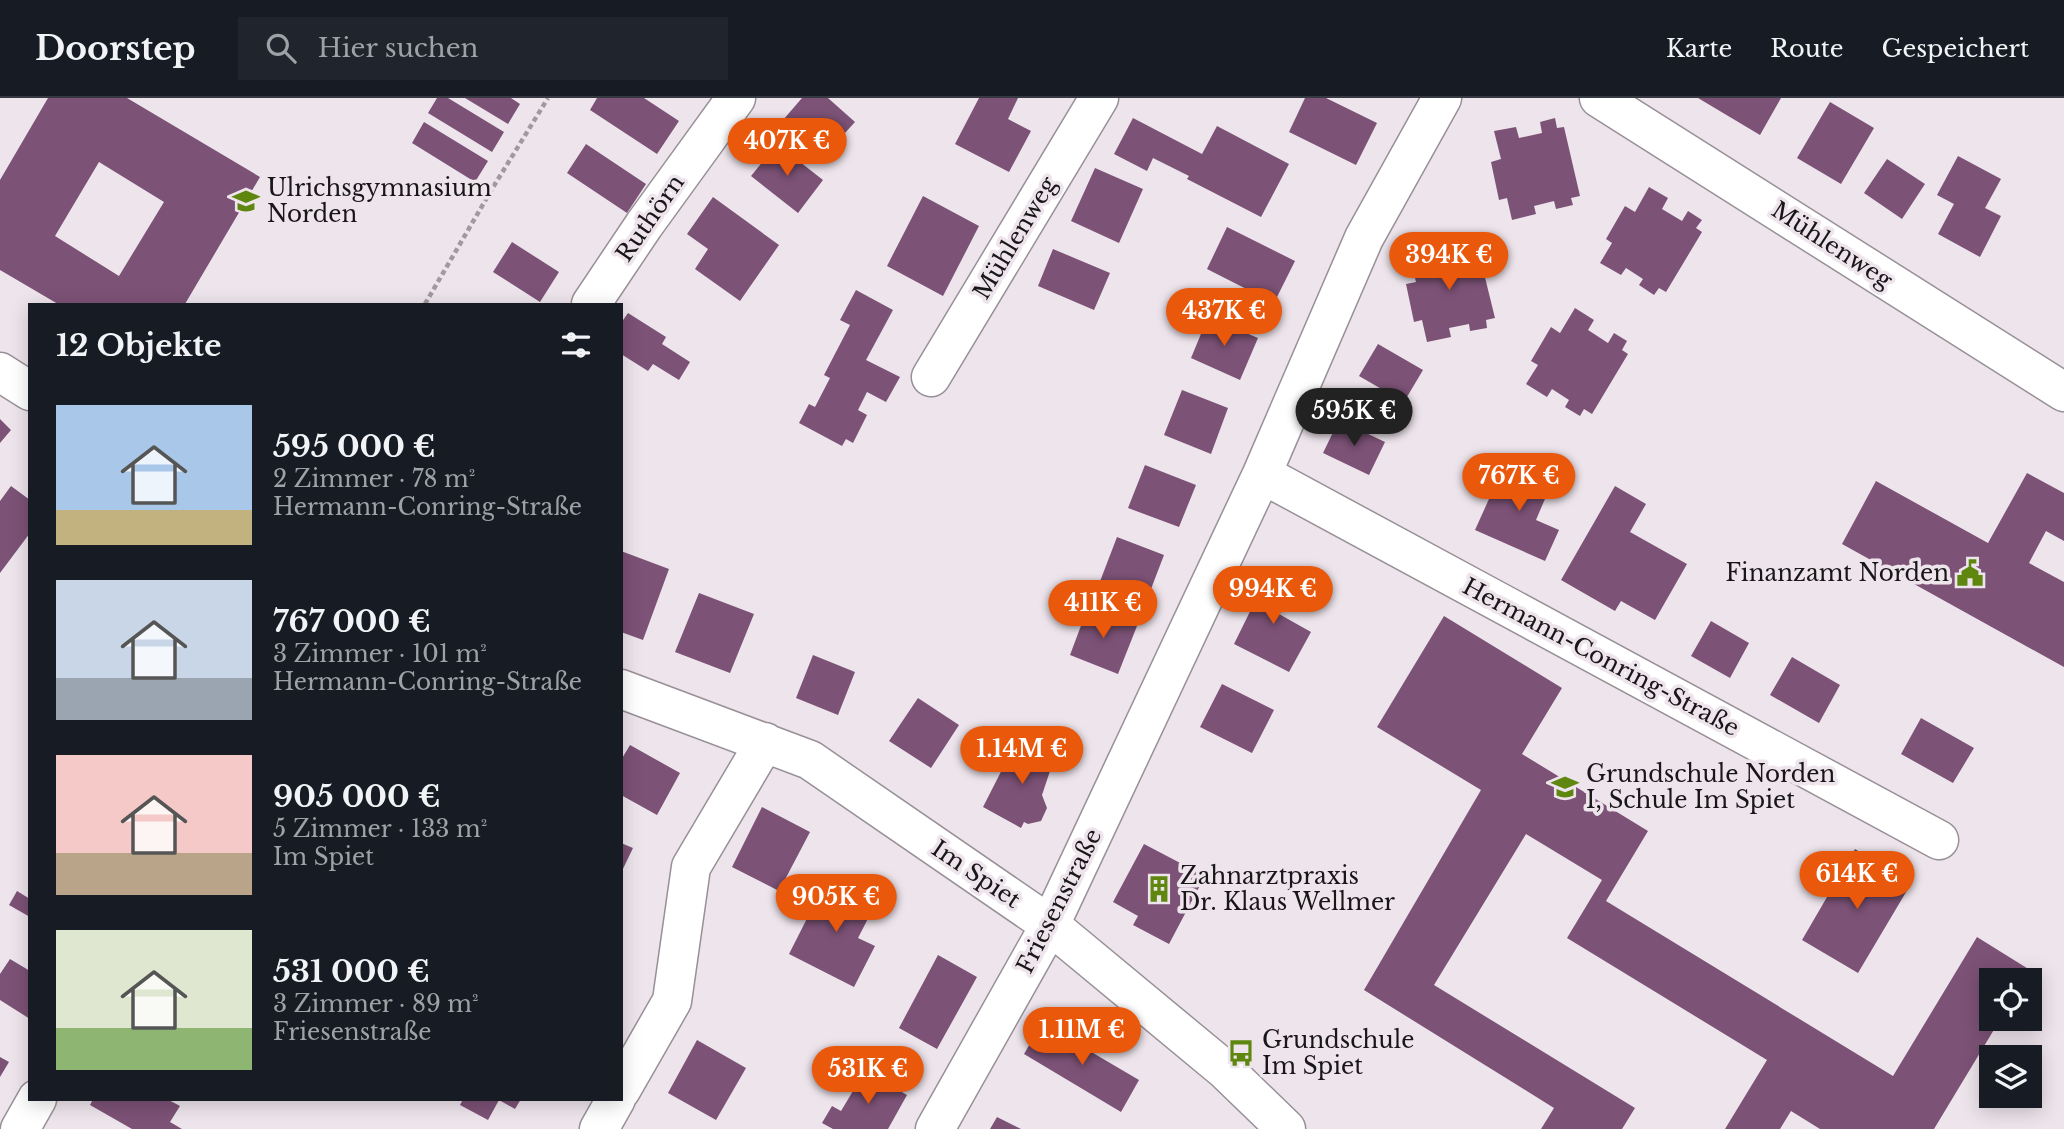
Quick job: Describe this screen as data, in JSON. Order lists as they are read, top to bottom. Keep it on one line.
{"streets":{"street":["Ruthörn","Mühlenweg","Hermann-Conring-Straße","Im Spiet","Friesenstraße"]},"crossings":[["Hermann-Conring-Straße","Friesenstraße"],["Im Spiet","Friesenstraße"]],"places":{"school or university":["Ulrichsgymnasium Norden","Grundschule Norden I, Schule Im Spiet"],"public building":["Finanzamt Norden"],"building":["Zahnarztpraxis Dr. Klaus Wellmer"],"bus stop":["Grundschule Im Spiet"]},"page":{"header":"Doorstep","search":"Hier suchen","nav":["Karte","Route","Gespeichert"],"price":["407K €","394K €","437K €","595K €","767K €","994K €","411K €","1.14M €","614K €","905K €","1.11M €","531K €"],"heading":"12 Objekte","list":[{"name":"595 000 €","note":"2 Zimmer · 78 m² · Hermann-Conring-Straße"},{"name":"767 000 €","note":"3 Zimmer · 101 m² · Hermann-Conring-Straße"},{"name":"905 000 €","note":"5 Zimmer · 133 m² · Im Spiet"},{"name":"531 000 €","note":"3 Zimmer · 89 m² · Friesenstraße"}]}}
